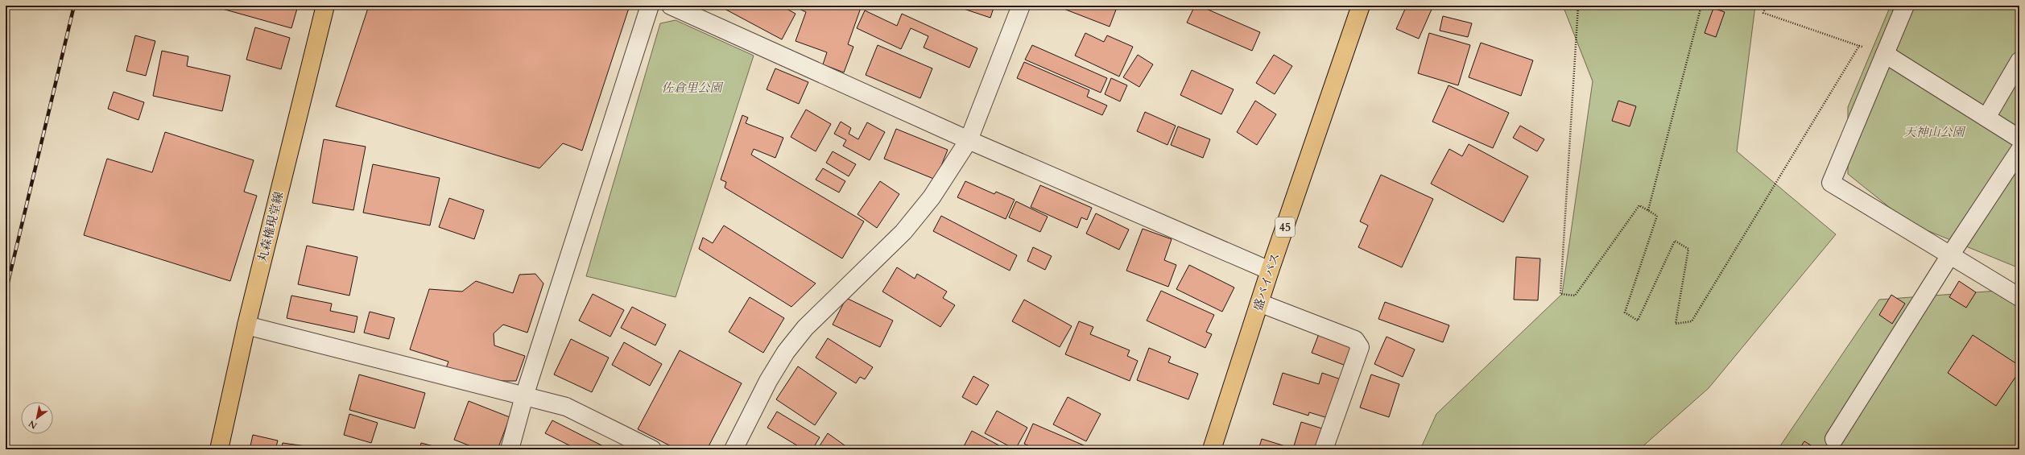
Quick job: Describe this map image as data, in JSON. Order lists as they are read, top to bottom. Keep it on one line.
{"streets":{"main road":["丸森権現堂線","45","盛バイパス"]},"parks":["佐倉里公園","天神山公園"],"north":"bottom left"}
